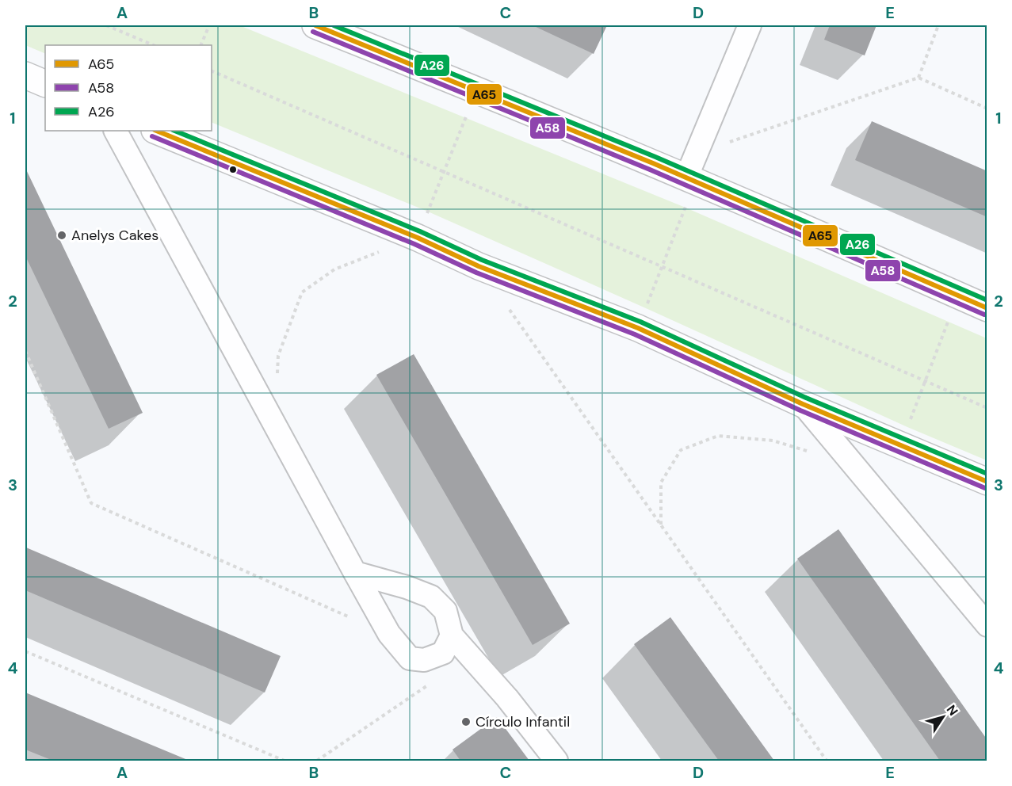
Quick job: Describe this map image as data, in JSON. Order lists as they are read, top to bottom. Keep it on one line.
{"places":["Anelys Cakes","Círculo Infantil"],"lines":["transit line A65","transit line A26","transit line A58"],"legend":["A65","A58","A26"],"north":"top right","grid":{"columns":["A","B","C","D","E"],"rows":["1","2","3","4"]}}
